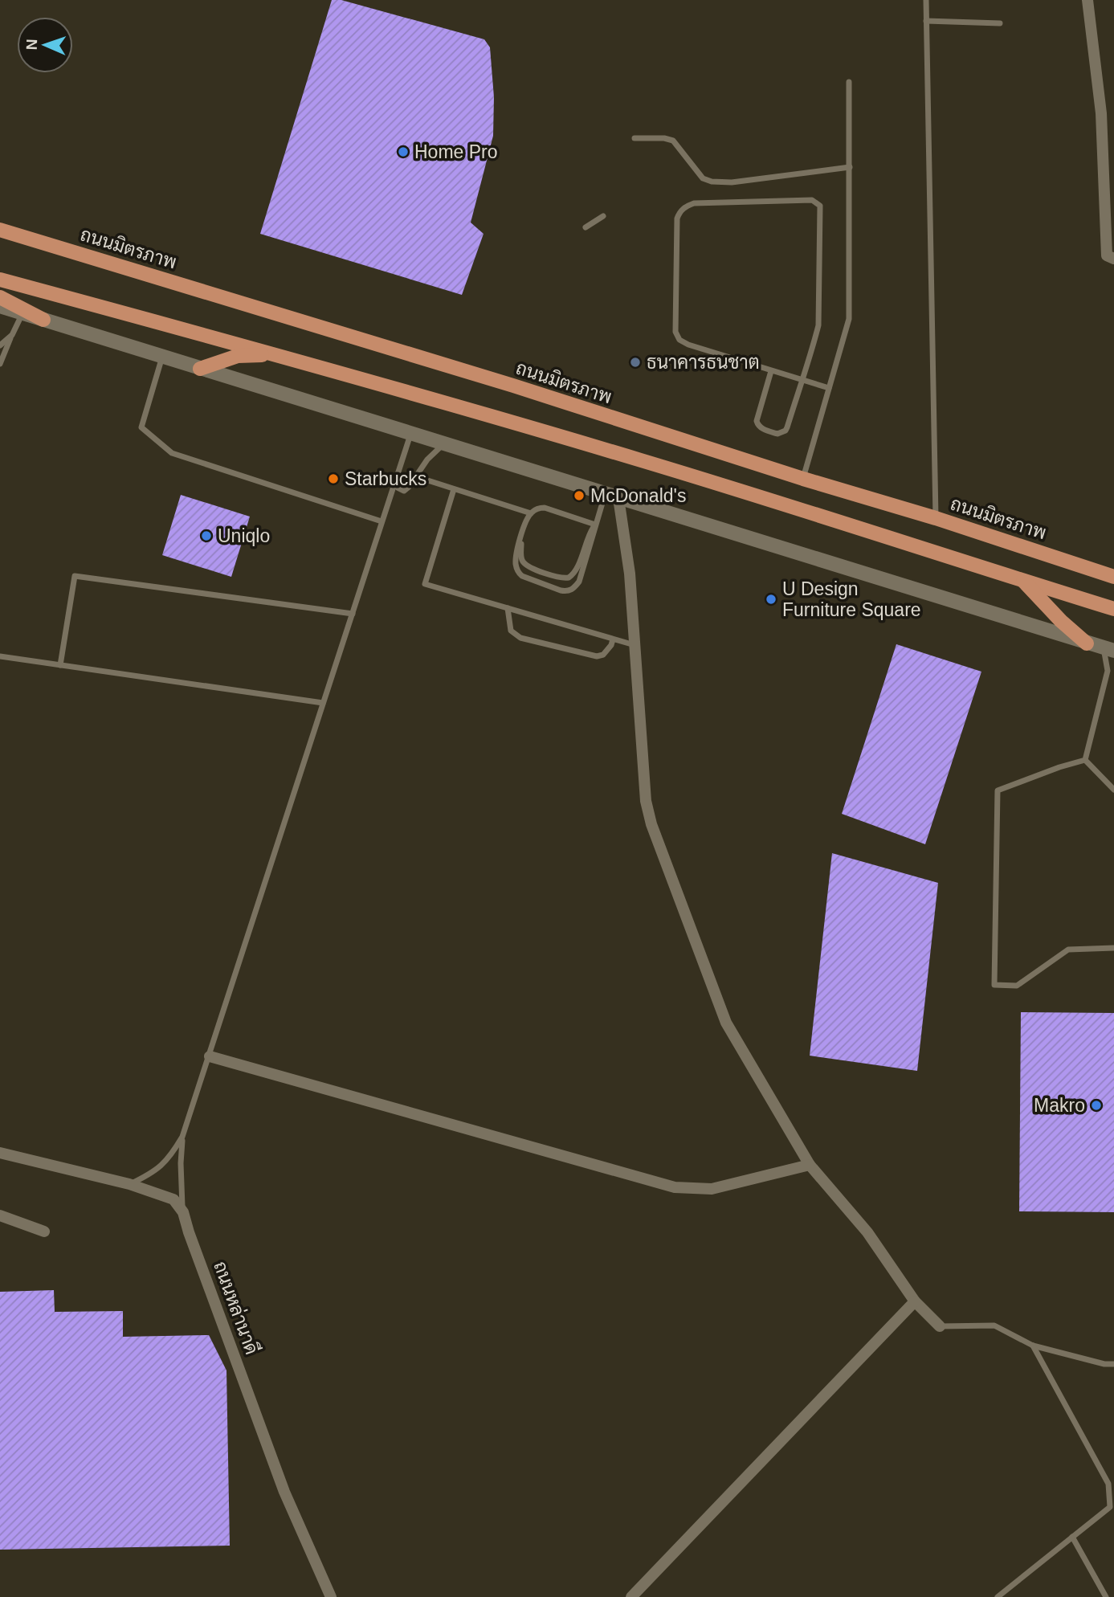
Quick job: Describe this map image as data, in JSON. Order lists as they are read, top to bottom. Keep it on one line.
{"streets":{"main road":["ถนนมิตรภาพ"],"street":["ถนนหล่านาดี"]},"places":["Home Pro","ธนาคารธนชาต","Starbucks","McDonald's","Uniqlo","U Design Furniture Square","Makro"],"north":"left"}
